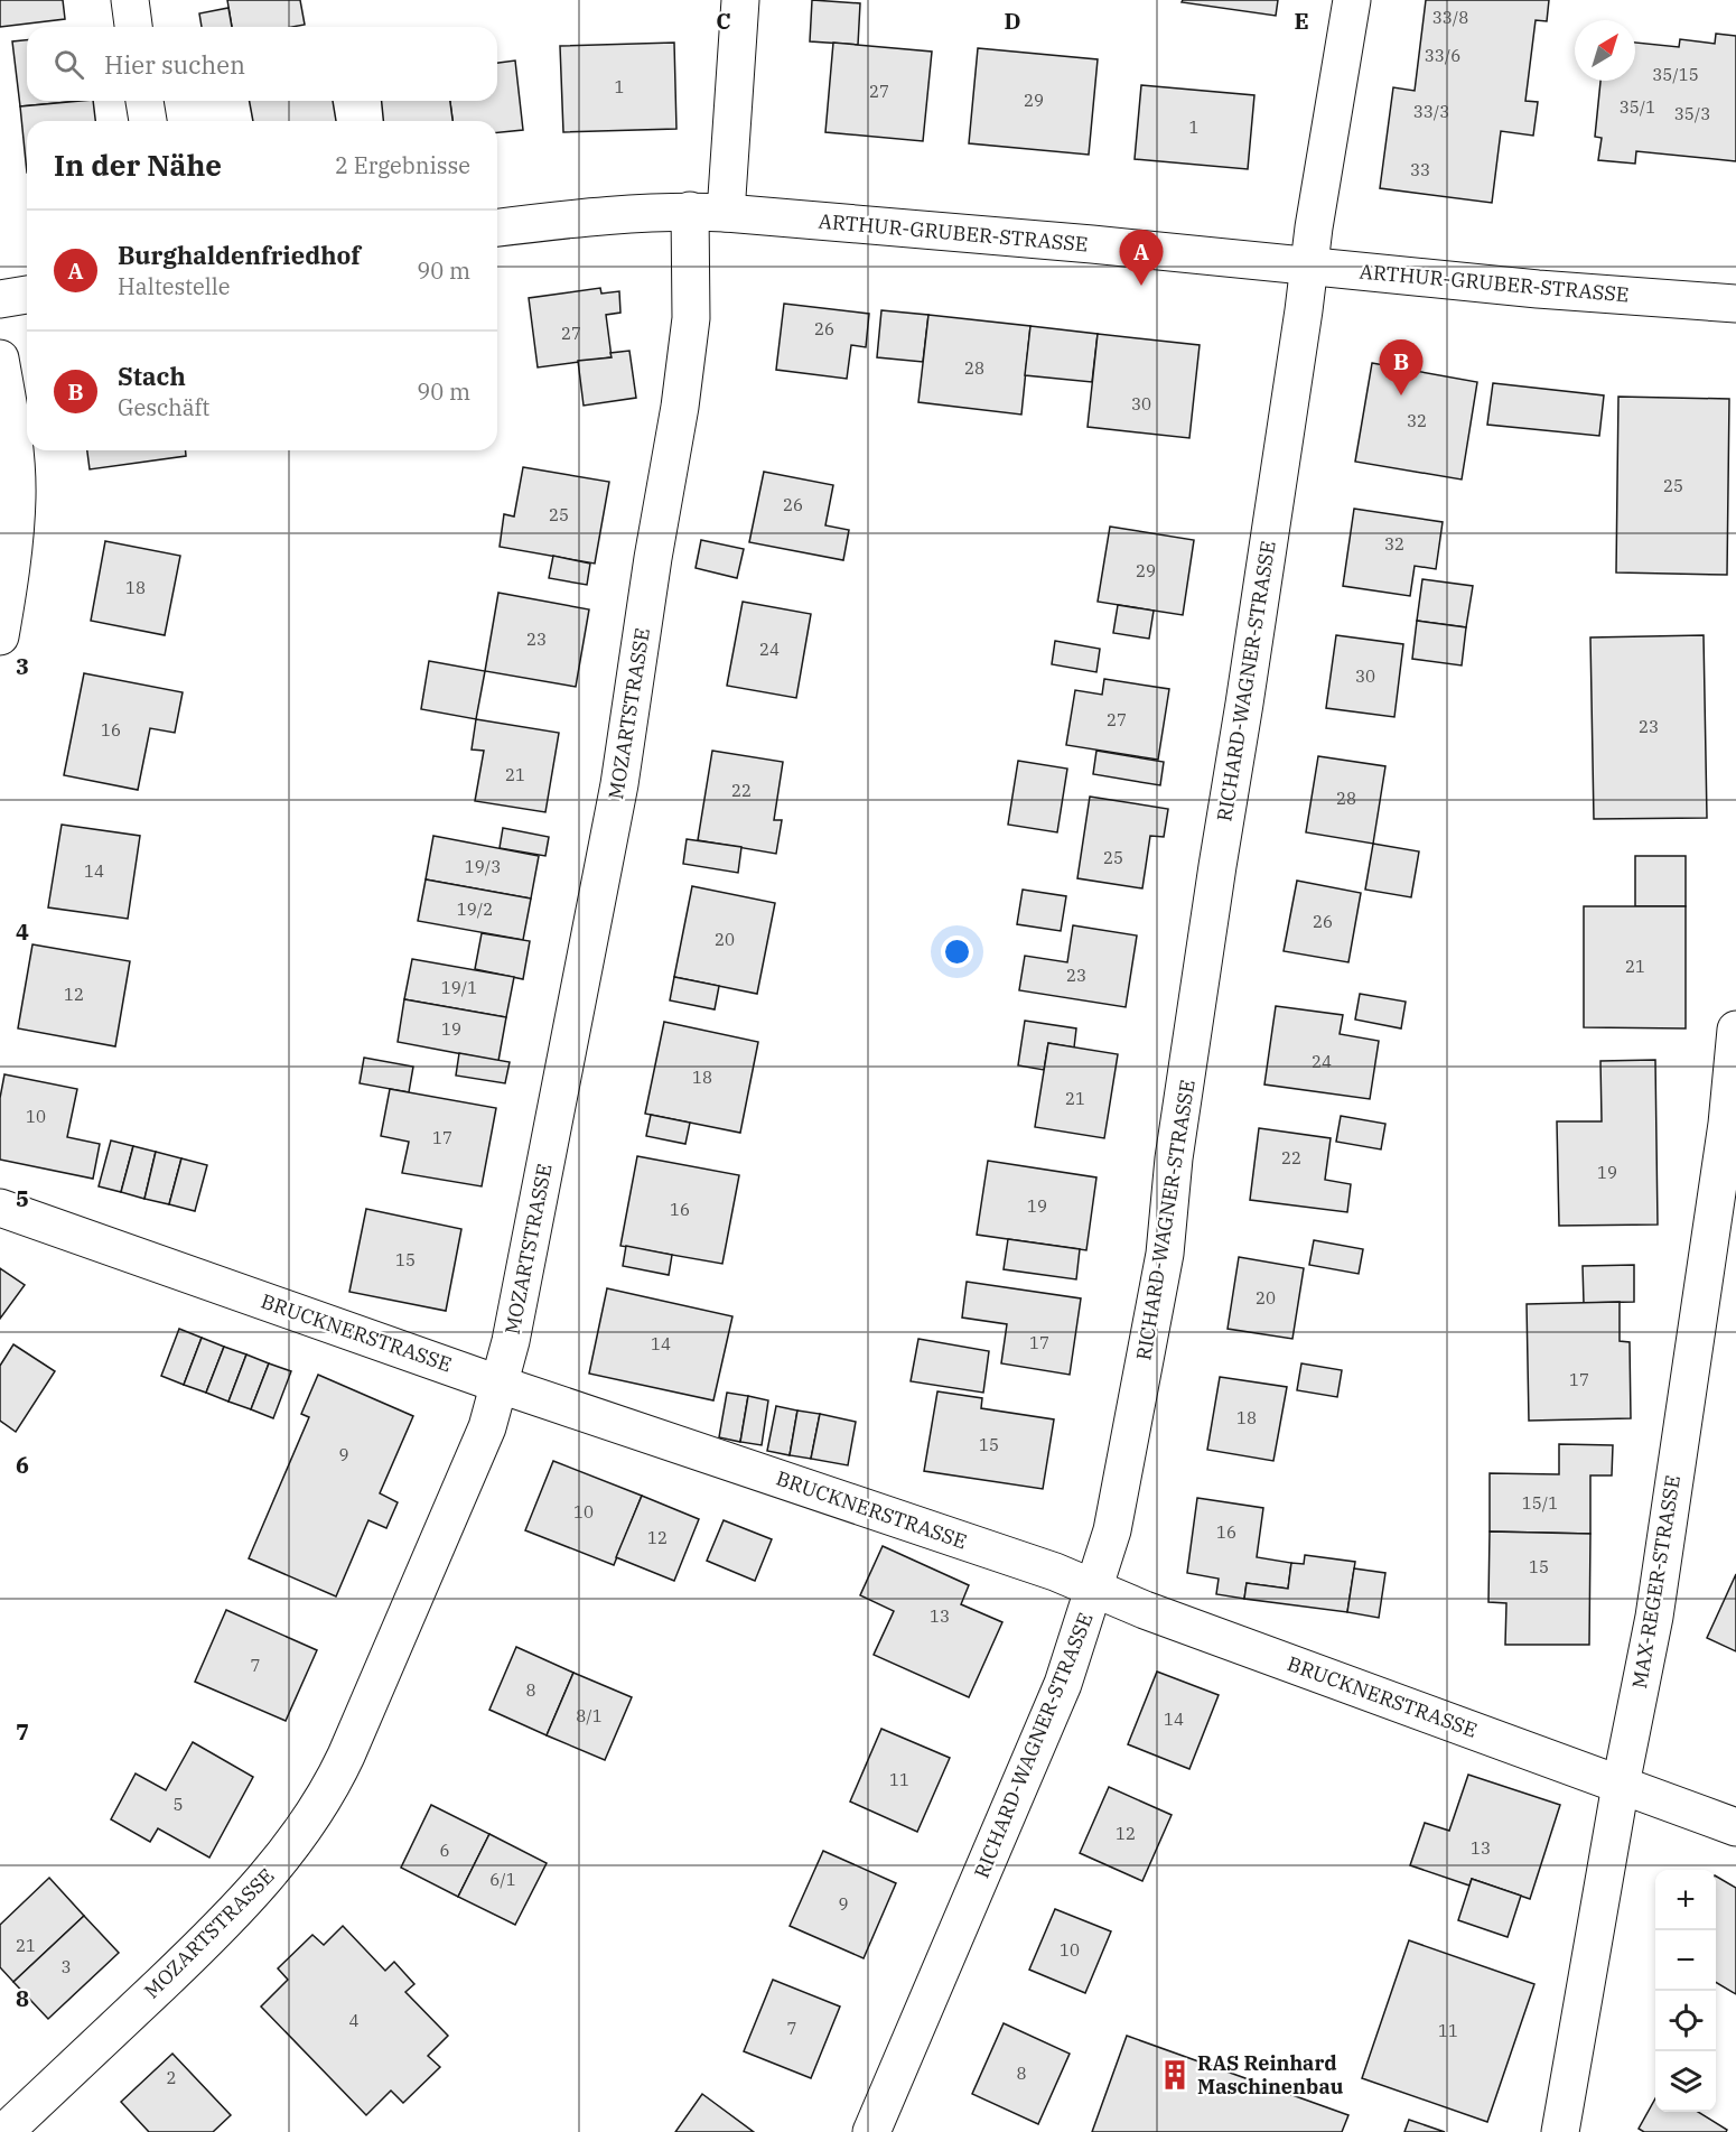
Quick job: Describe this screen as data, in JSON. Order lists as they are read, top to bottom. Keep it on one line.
{"streets":{"street":["ARTHUR-GRUBER-STRASSE","RICHARD-WAGNER-STRASSE","MOZARTSTRASSE","BRUCKNERSTRASSE","MAX-REGER-STRASSE"]},"crossings":[["ARTHUR-GRUBER-STRASSE","RICHARD-WAGNER-STRASSE"],["ARTHUR-GRUBER-STRASSE","MOZARTSTRASSE"],["RICHARD-WAGNER-STRASSE","BRUCKNERSTRASSE"],["MOZARTSTRASSE","BRUCKNERSTRASSE"],["BRUCKNERSTRASSE","MAX-REGER-STRASSE"]],"places":{"building":["RAS Reinhard Maschinenbau"]},"house_numbers":["33/8","33/6","35/15","1","27","29","35/1","33/3","35/3","1","33","26","27","28","30","32","25","26","25","32","29","18","23","24","30","27","23","16","21","22","28","25","19/3","14","19/2","26","20","21","23","19/1","12","19","24","18","21","10","17","22","19","19","16","15","20","17","14","17","18","15","9","15/1","10","16","12","15","13","7","8","8/1","14","11","5","12","13","6","6/1","9","21","10","3","4","7","11","8","2"],"north":"top right","page":{"search":"Hier suchen","heading":["In der Nähe","2 Ergebnisse"],"list":[{"mark":"A","name":"Burghaldenfriedhof","note":"Haltestelle","value":"90 m"},{"mark":"B","name":"Stach","note":"Geschäft","value":"90 m"}],"pins":["A","B"],"map_buttons":["+","−"]},"grid":{"columns":["C","D","E"],"rows":["3","4","5","6","7","8"]}}
